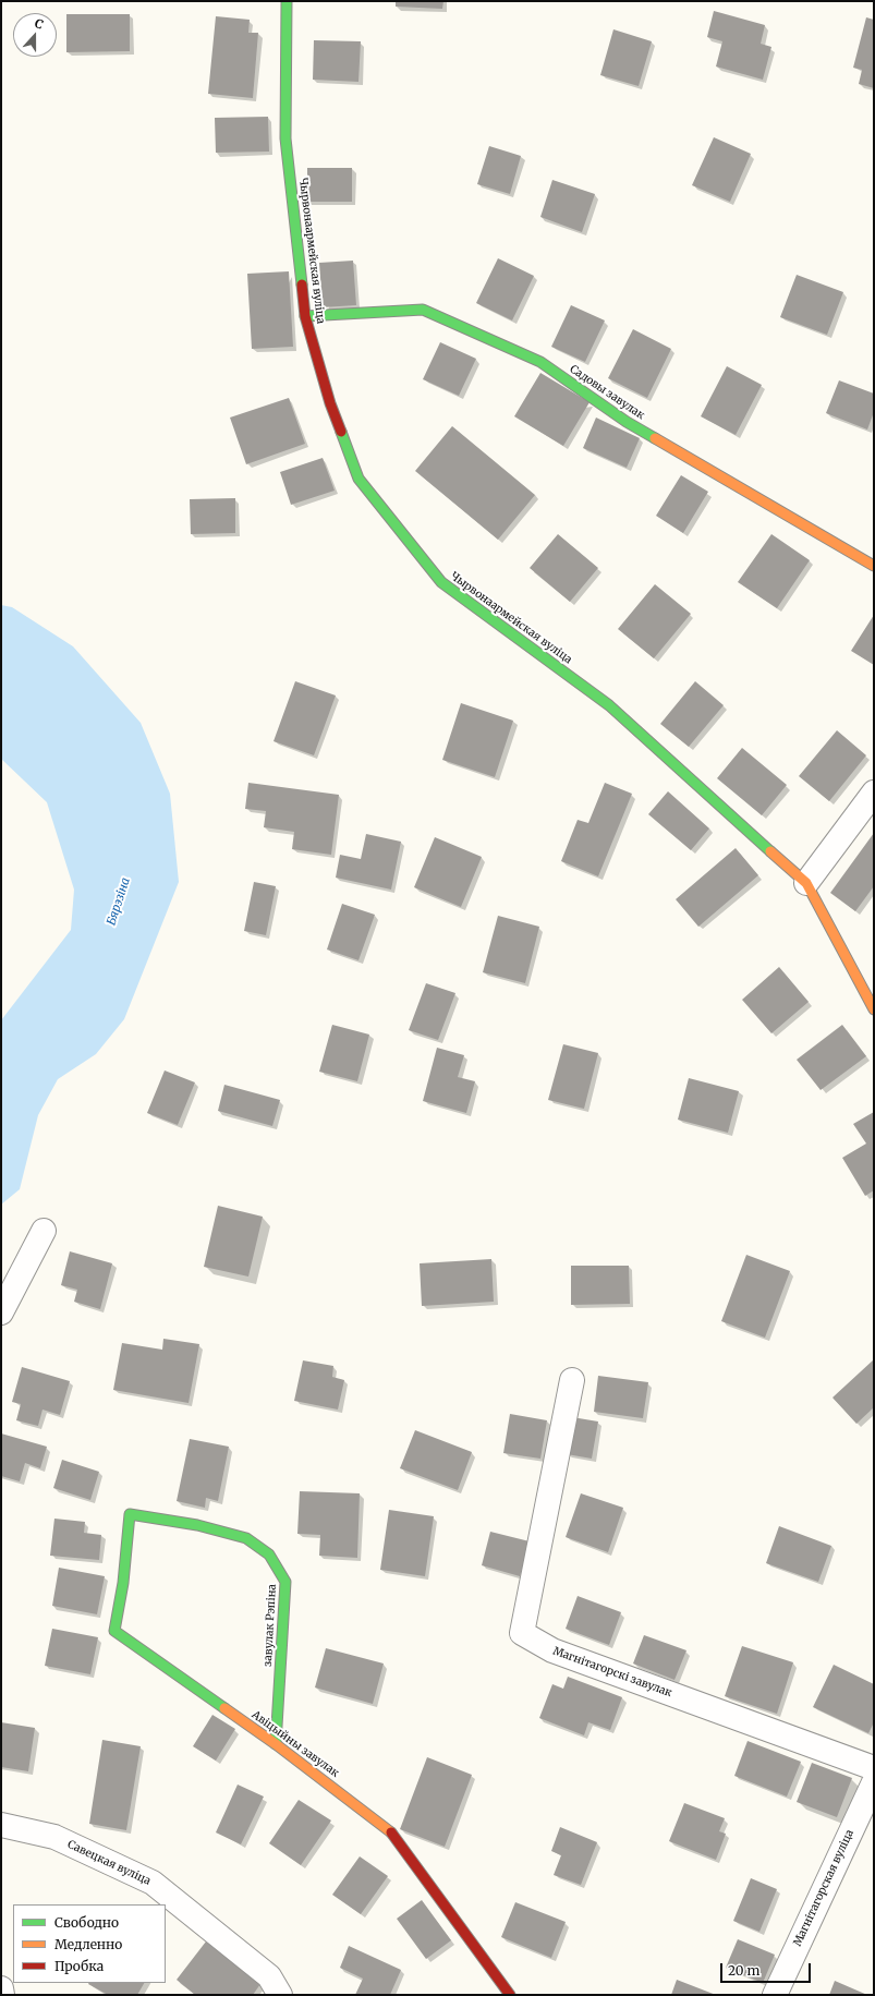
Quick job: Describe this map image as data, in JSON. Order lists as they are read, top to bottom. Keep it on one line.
{"streets":{"street":["Чырвонаармейская вуліца","Садовы завулак","завулак Рэпіна","Магнітагорскі завулак","Авіцыйны завулак","Савецкая вуліца","Магнітагорская вуліца"]},"crossings":[["Чырвонаармейская вуліца","Садовы завулак"],["завулак Рэпіна","Авіцыйны завулак"]],"water":["Бярэзіна"],"legend":["Свободно","Медленно","Пробка"],"scale_bar":"20 m","north":"top"}
